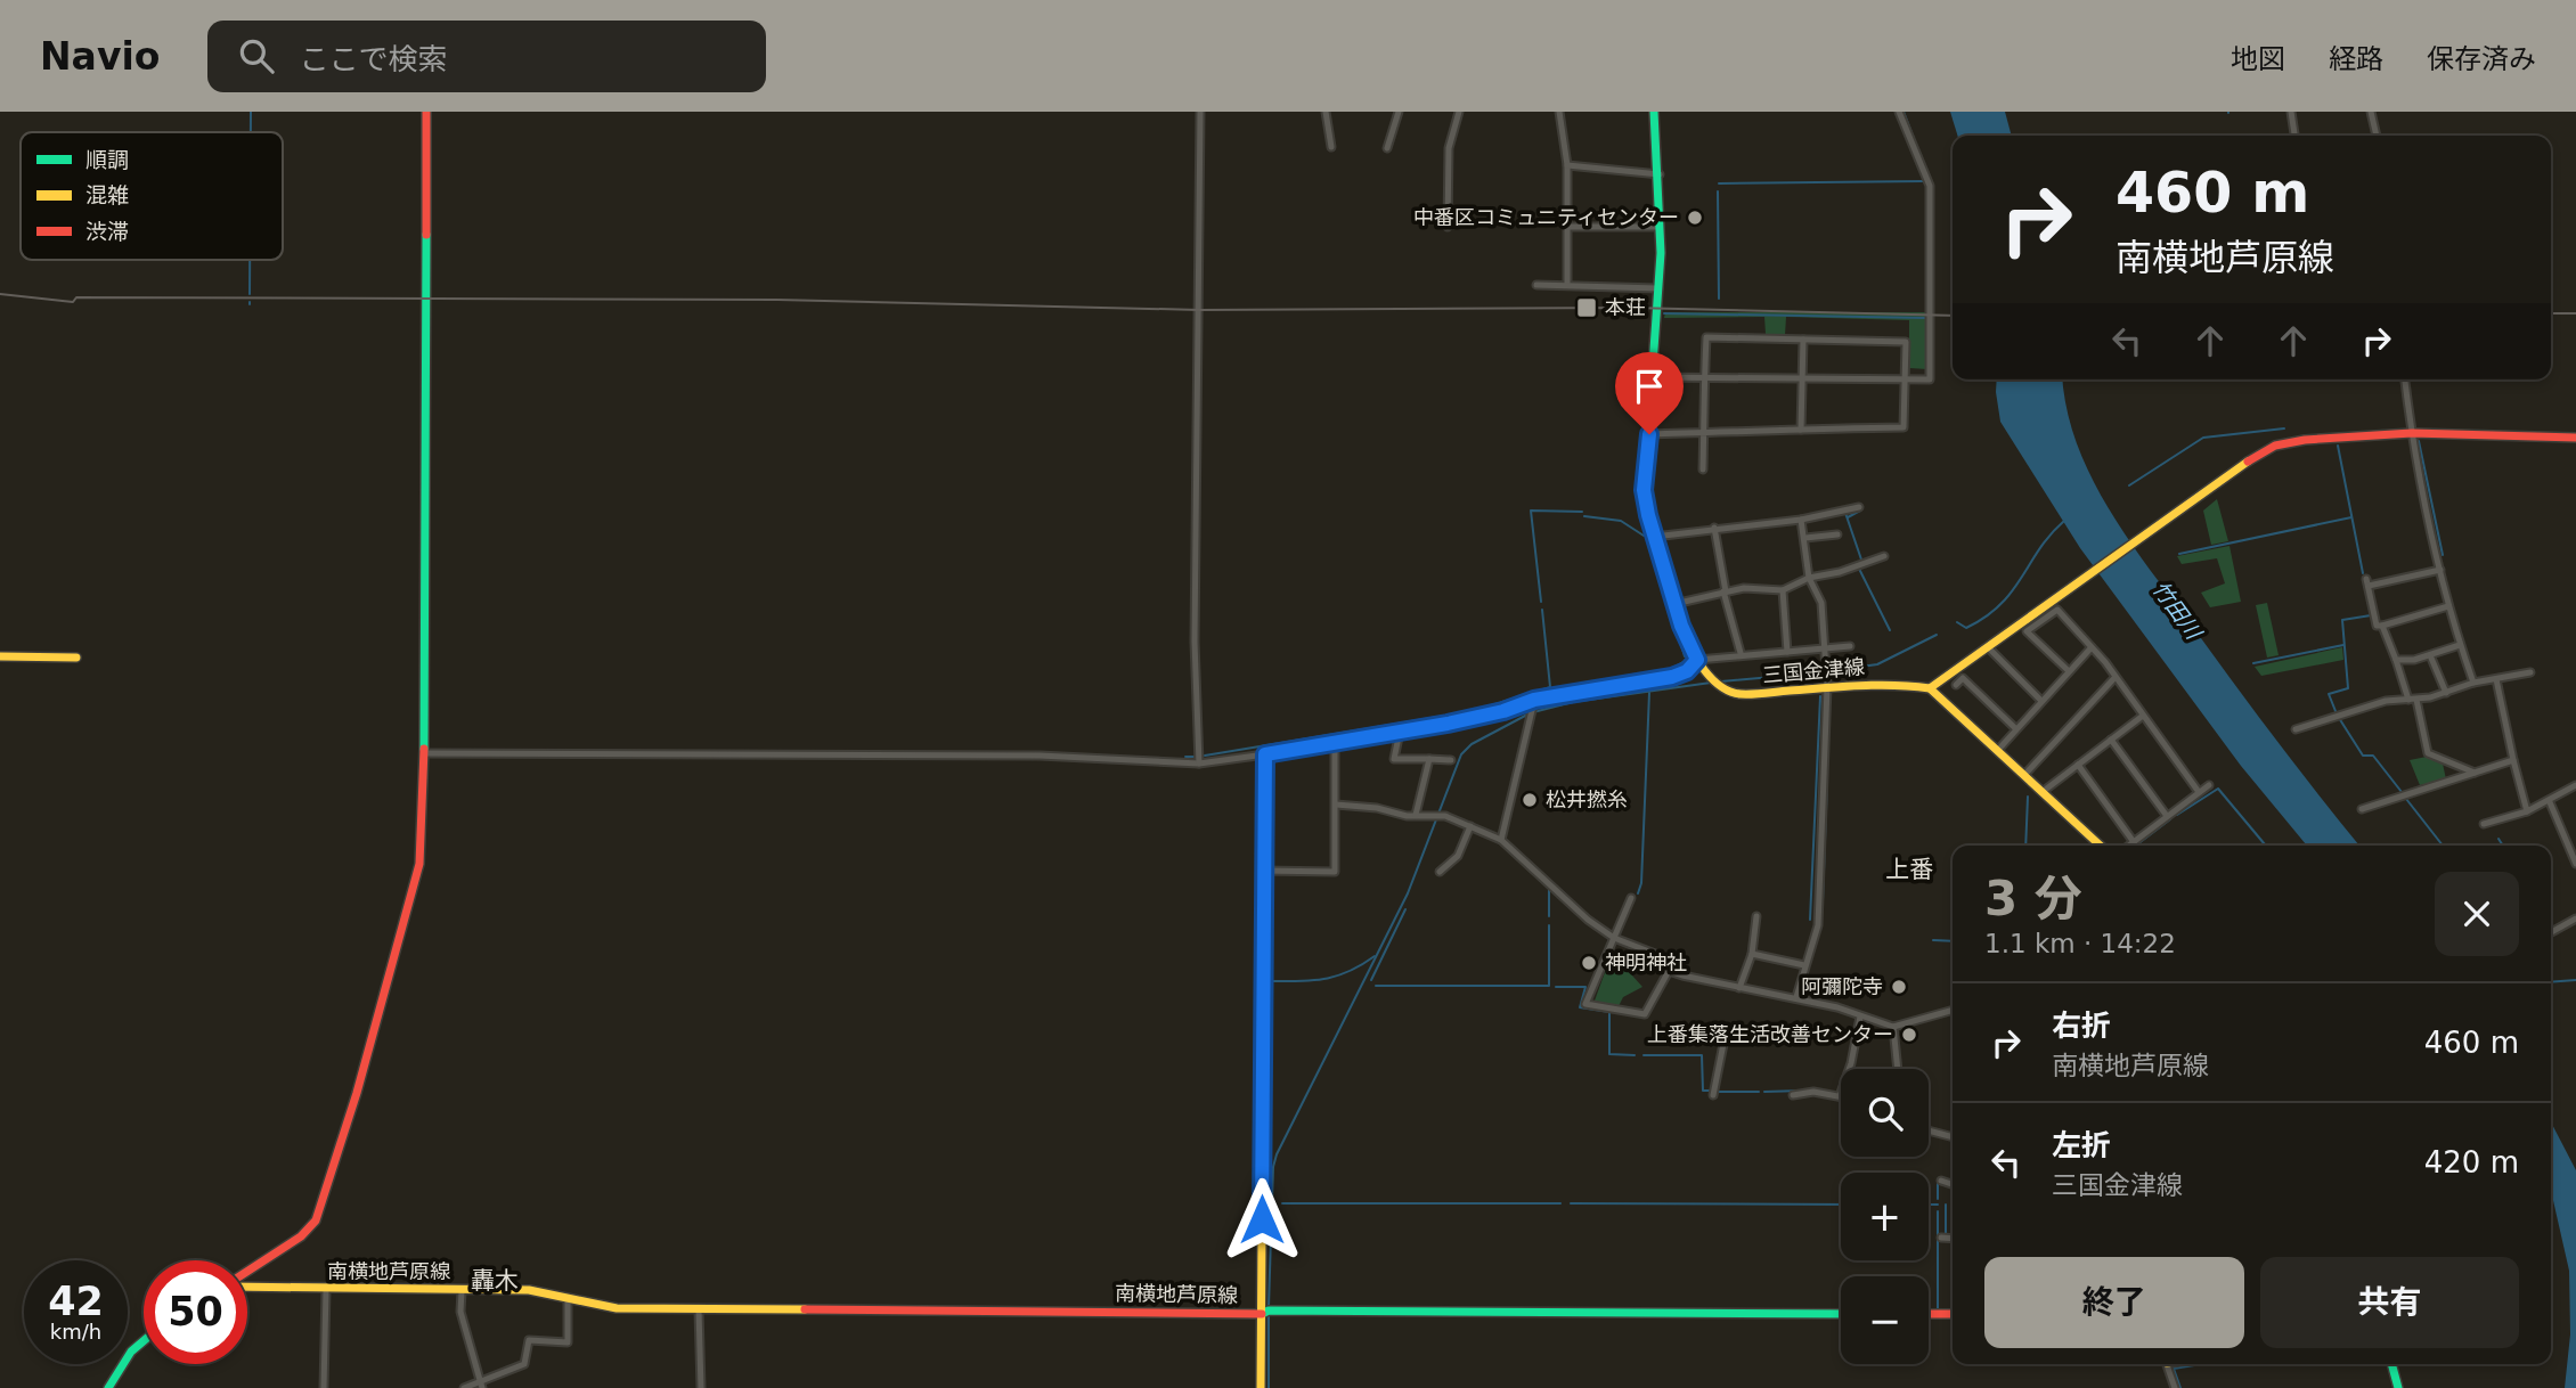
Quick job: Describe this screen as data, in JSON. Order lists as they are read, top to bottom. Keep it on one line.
{"streets":{"main road":["三国金津線","南横地芦原線"]},"districts":["上番","轟木"],"water":["竹田川"],"places":{"other":["中番区コミュニティセンター","松井撚糸","神明神社","阿彌陀寺","上番集落生活改善センター"],"transit":["本荘"]},"legend":["順調","混雑","渋滞"],"page":{"header":"Navio","search":"ここで検索","nav":["地図","経路","保存済み"],"turn":["460 m","南横地芦原線"],"heading":["3 分","1.1 km · 14:22"],"list":[{"name":"右折","note":"南横地芦原線","value":"460 m"},{"name":"左折","note":"三国金津線","value":"420 m"}],"map_buttons":["+","−"],"buttons":["終了","共有"],"speed":"42 km/h","limit":"50"}}
